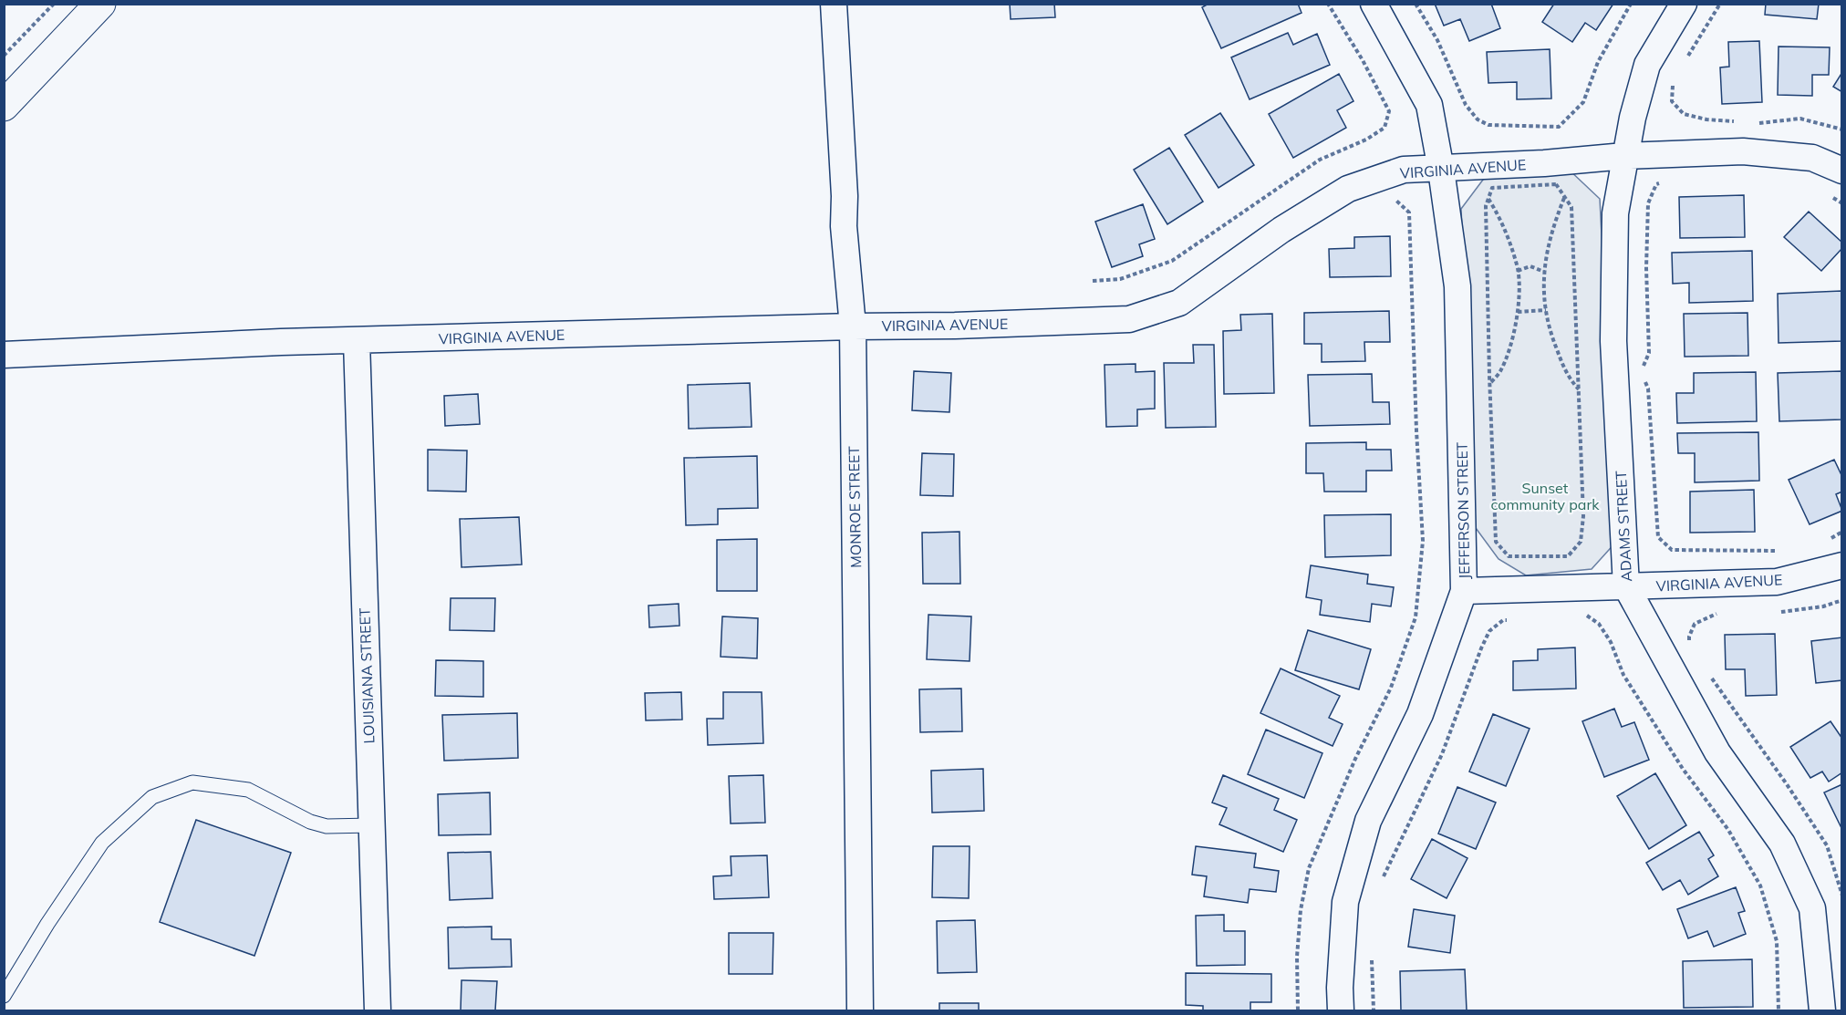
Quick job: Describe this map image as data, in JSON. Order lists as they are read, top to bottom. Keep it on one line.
{"streets":{"street":["VIRGINIA AVENUE","MONROE STREET","JEFFERSON STREET","ADAMS STREET","LOUISIANA STREET"]},"crossings":[["VIRGINIA AVENUE","MONROE STREET"],["VIRGINIA AVENUE","JEFFERSON STREET"],["VIRGINIA AVENUE","ADAMS STREET"],["VIRGINIA AVENUE","LOUISIANA STREET"]],"parks":["Sunset community park"]}
